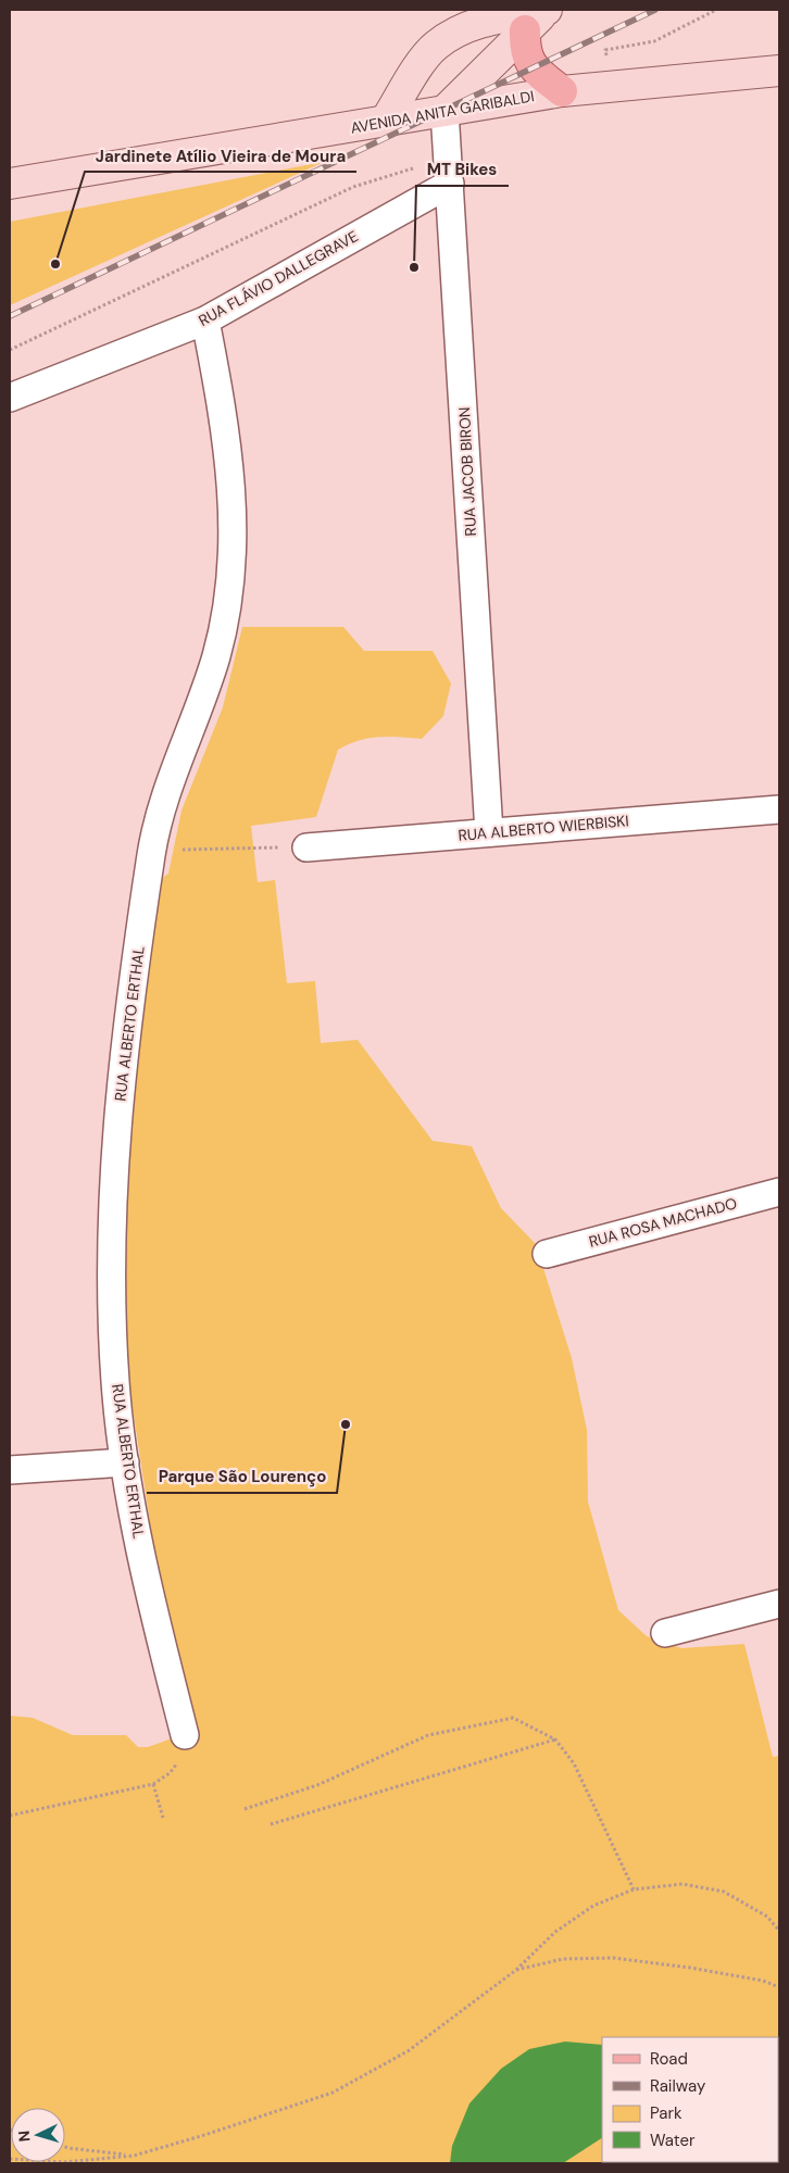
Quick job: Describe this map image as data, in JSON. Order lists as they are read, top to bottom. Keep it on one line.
{"streets":{"main road":["AVENIDA ANITA GARIBALDI"],"street":["RUA FLÁVIO DALLEGRAVE","RUA JACOB BIRON","RUA ALBERTO WIERBISKI","RUA ALBERTO ERTHAL","RUA ROSA MACHADO"]},"crossings":[["AVENIDA ANITA GARIBALDI","RUA JACOB BIRON"],["RUA FLÁVIO DALLEGRAVE","RUA JACOB BIRON"],["RUA FLÁVIO DALLEGRAVE","RUA ALBERTO ERTHAL"],["RUA JACOB BIRON","RUA ALBERTO WIERBISKI"]],"places":["Jardinete Atílio Vieira de Moura","MT Bikes","Parque São Lourenço"],"legend":["Road","Railway","Park","Water"],"north":"left"}
